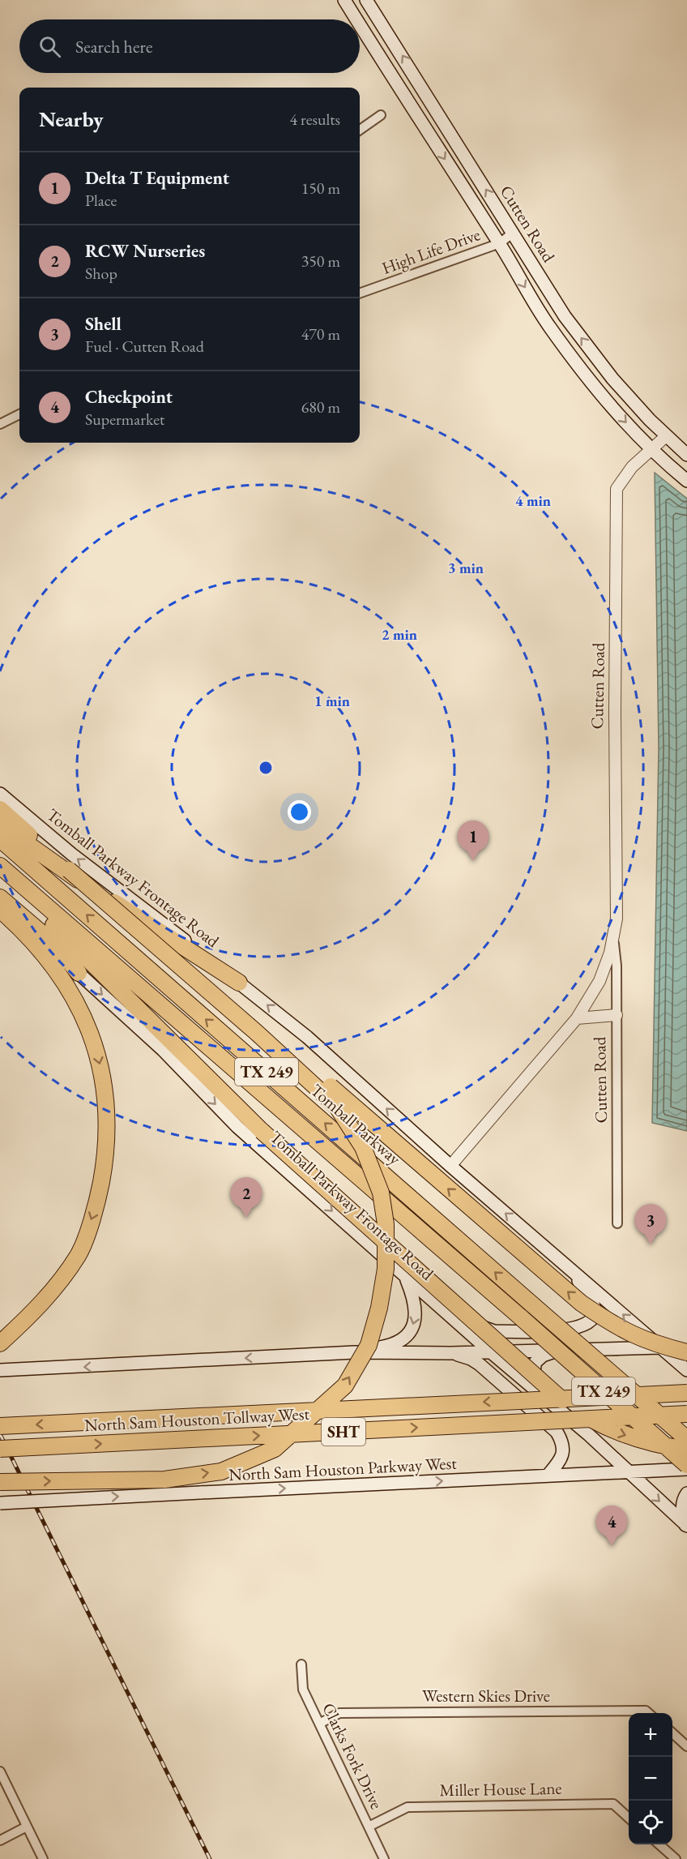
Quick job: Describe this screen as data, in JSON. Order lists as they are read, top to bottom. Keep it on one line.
{"streets":{"highway":["TX 249","Tomball Parkway","North Sam Houston Tollway West","SHT"],"main road":["Cutten Road","Tomball Parkway Frontage Road","North Sam Houston Parkway West"],"street":["High Life Drive","Western Skies Drive","Clarks Fork Drive","Miller House Lane"]},"crossings":[["Cutten Road","High Life Drive"],["Cutten Road","Tomball Parkway Frontage Road"],["Tomball Parkway Frontage Road","North Sam Houston Parkway West"],["Western Skies Drive","Clarks Fork Drive"],["Clarks Fork Drive","Miller House Lane"]],"one_way":["North Sam Houston Parkway West"],"page":{"search":"Search here","heading":["Nearby","4 results"],"list":[{"mark":"1","name":"Delta T Equipment","note":"Place","value":"150 m"},{"mark":"2","name":"RCW Nurseries","note":"Shop","value":"350 m"},{"mark":"3","name":"Shell","note":"Fuel · Cutten Road","value":"470 m"},{"mark":"4","name":"Checkpoint","note":"Supermarket","value":"680 m"}],"pins":["1","2","3","4"],"map_buttons":["+","−"]},"rings":["4 min","3 min","2 min","1 min"]}
